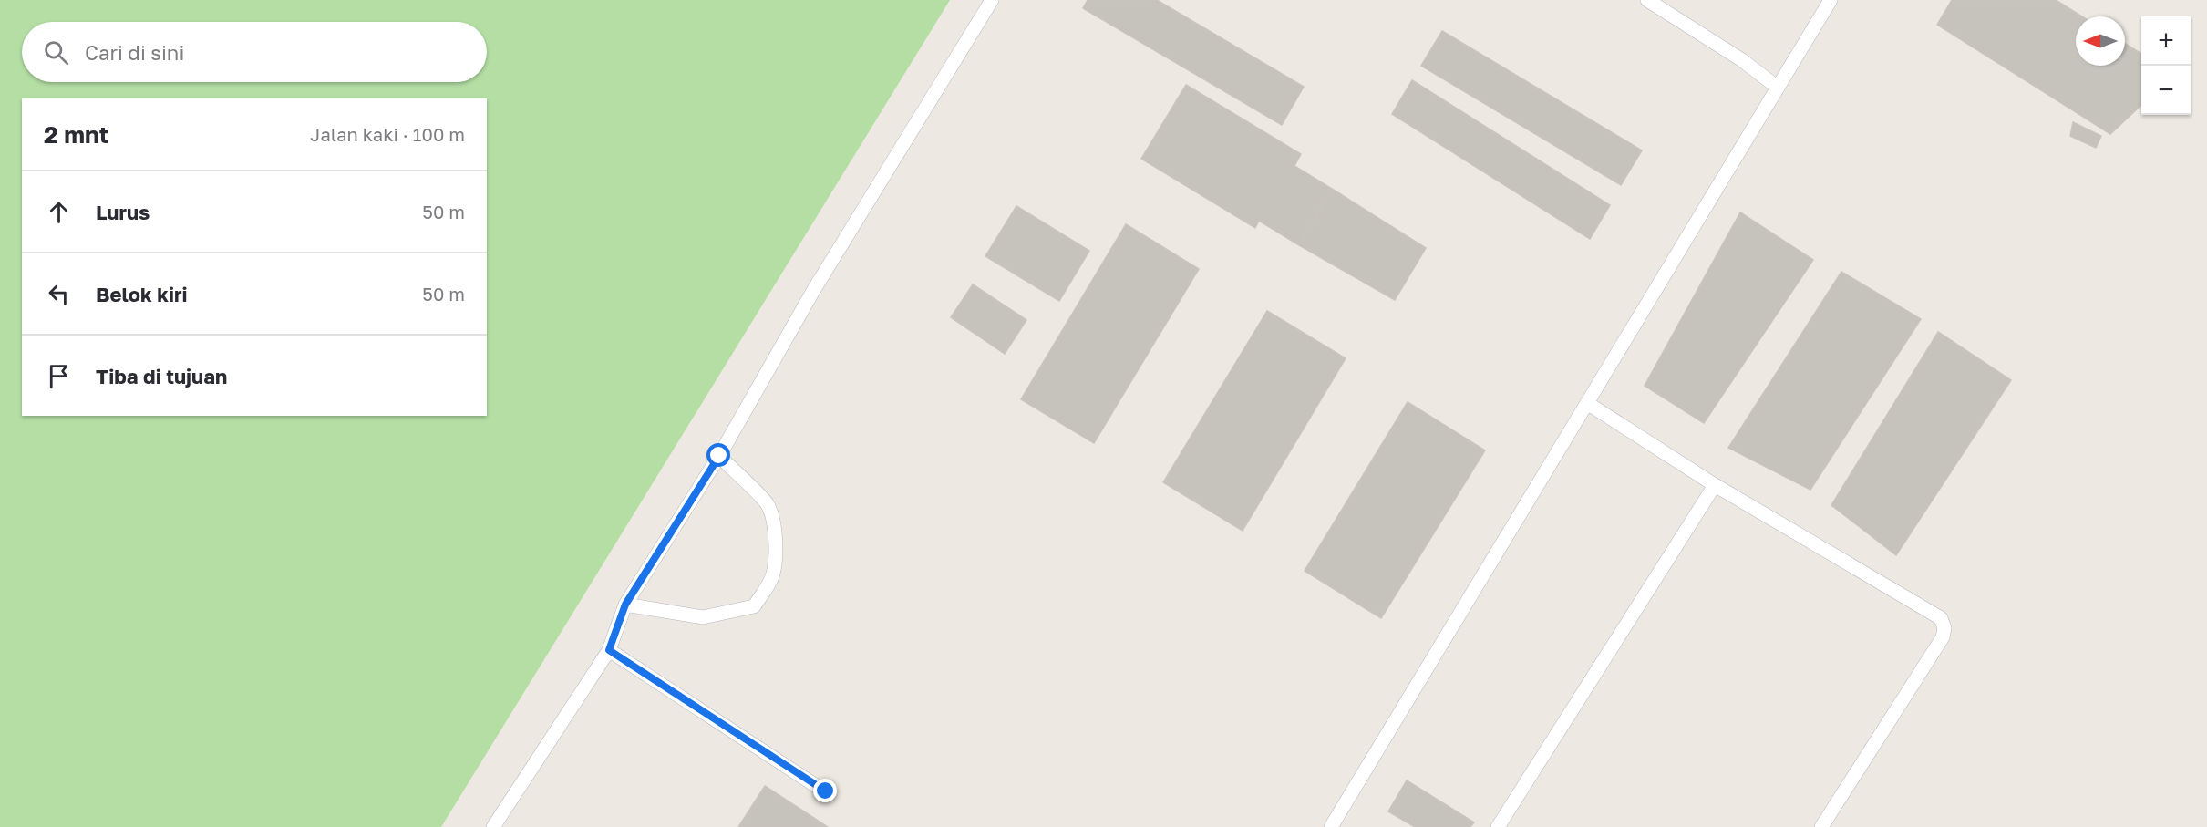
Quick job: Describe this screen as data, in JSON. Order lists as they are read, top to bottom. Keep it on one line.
{"north":"left","page":{"map_buttons":["+","−"],"search":"Cari di sini","heading":["2 mnt","Jalan kaki · 100 m"],"list":[["Lurus","50 m"],["Belok kiri","50 m"],"Tiba di tujuan"]}}
